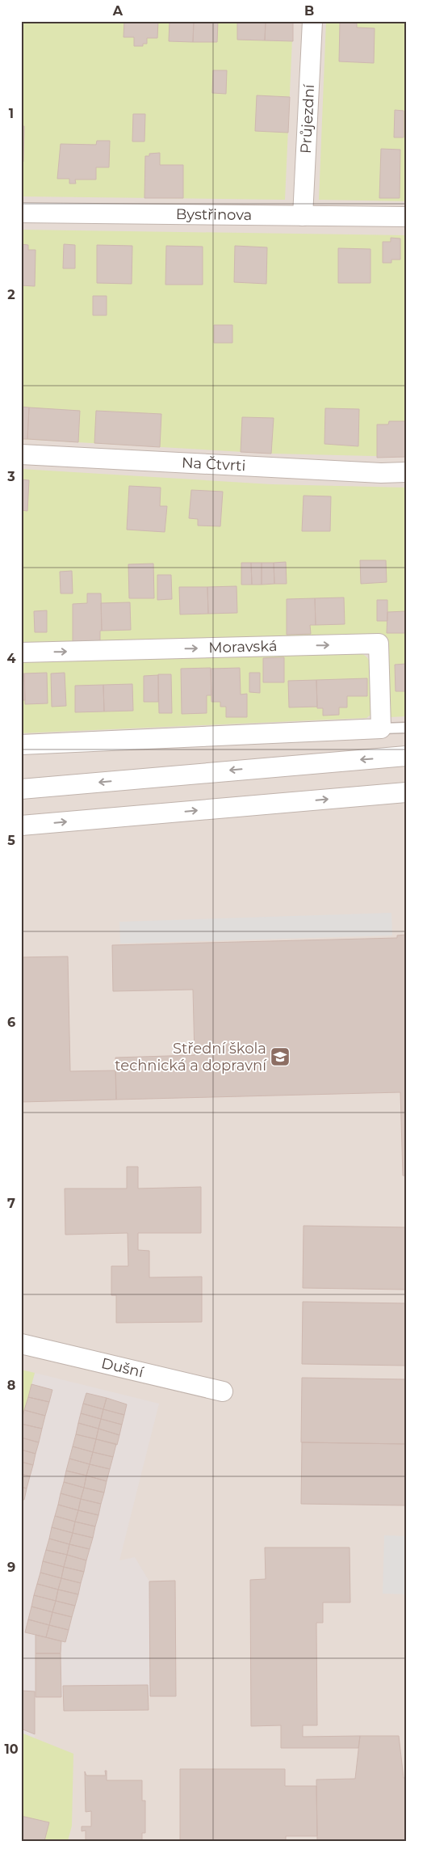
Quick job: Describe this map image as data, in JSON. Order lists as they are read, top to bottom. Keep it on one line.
{"streets":{"street":["Průjezdní","Bystřinova","Na Čtvrti","Moravská","Dušní"]},"crossings":[["Průjezdní","Bystřinova"]],"places":{"school or university":["Střední škola technická a dopravní"]},"grid":{"columns":["A","B"],"rows":["1","2","3","4","5","6","7","8","9","10"]}}
